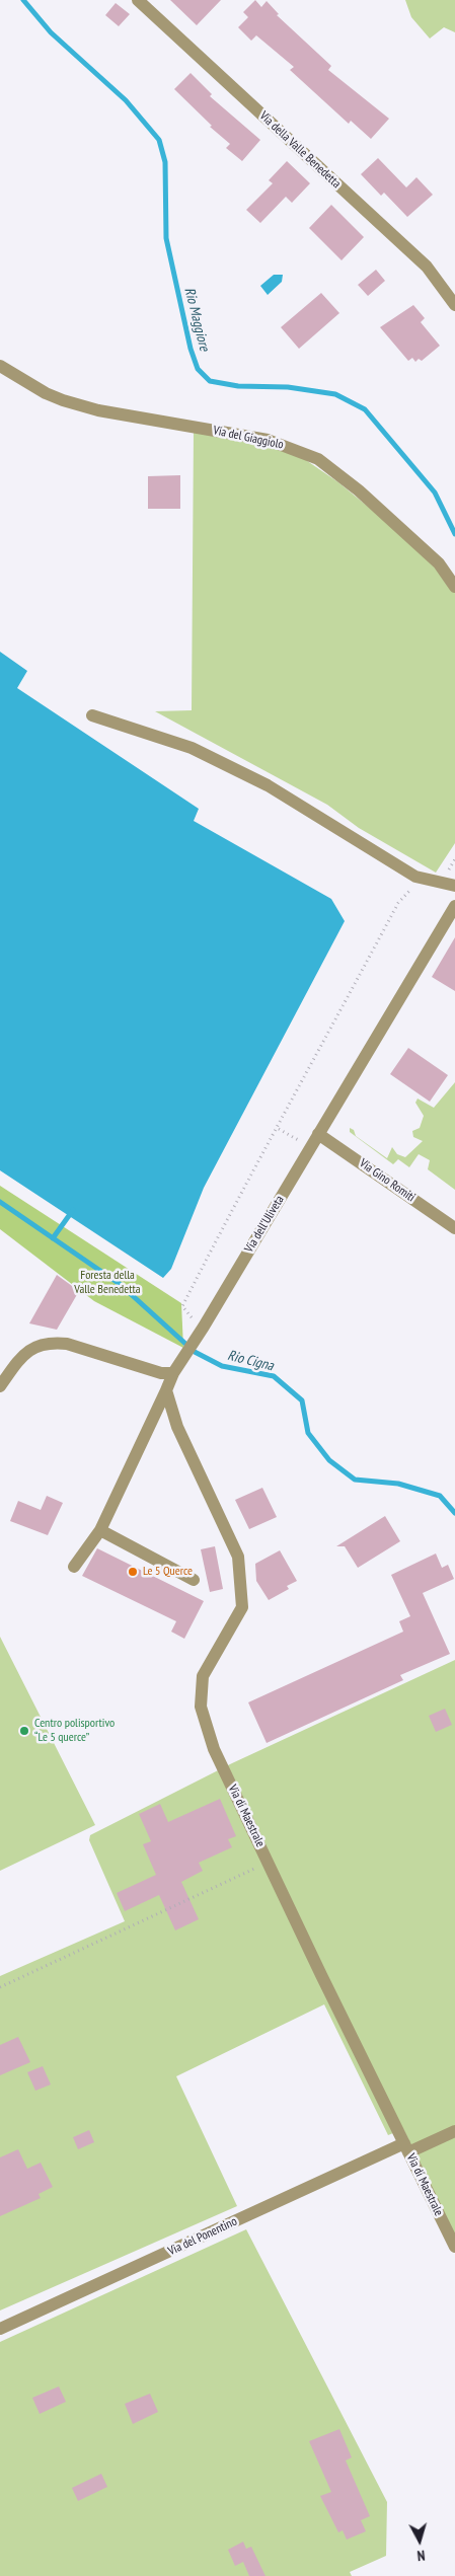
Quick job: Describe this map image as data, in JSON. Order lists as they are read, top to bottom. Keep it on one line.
{"streets":{"street":["Via della Valle Benedetta","Via del Giaggiolo","Via Gino Romiti","Via dell'Uliveta","Via di Maestrale","Via del Ponentino"]},"crossings":[["Via Gino Romiti","Via dell'Uliveta"],["Via di Maestrale","Via del Ponentino"]],"water":["Rio Maggiore","Rio Cigna"],"parks":["Foresta della Valle Benedetta"],"places":["Le 5 Querce","Centro polisportivo “Le 5 querce”"],"north":"bottom"}
